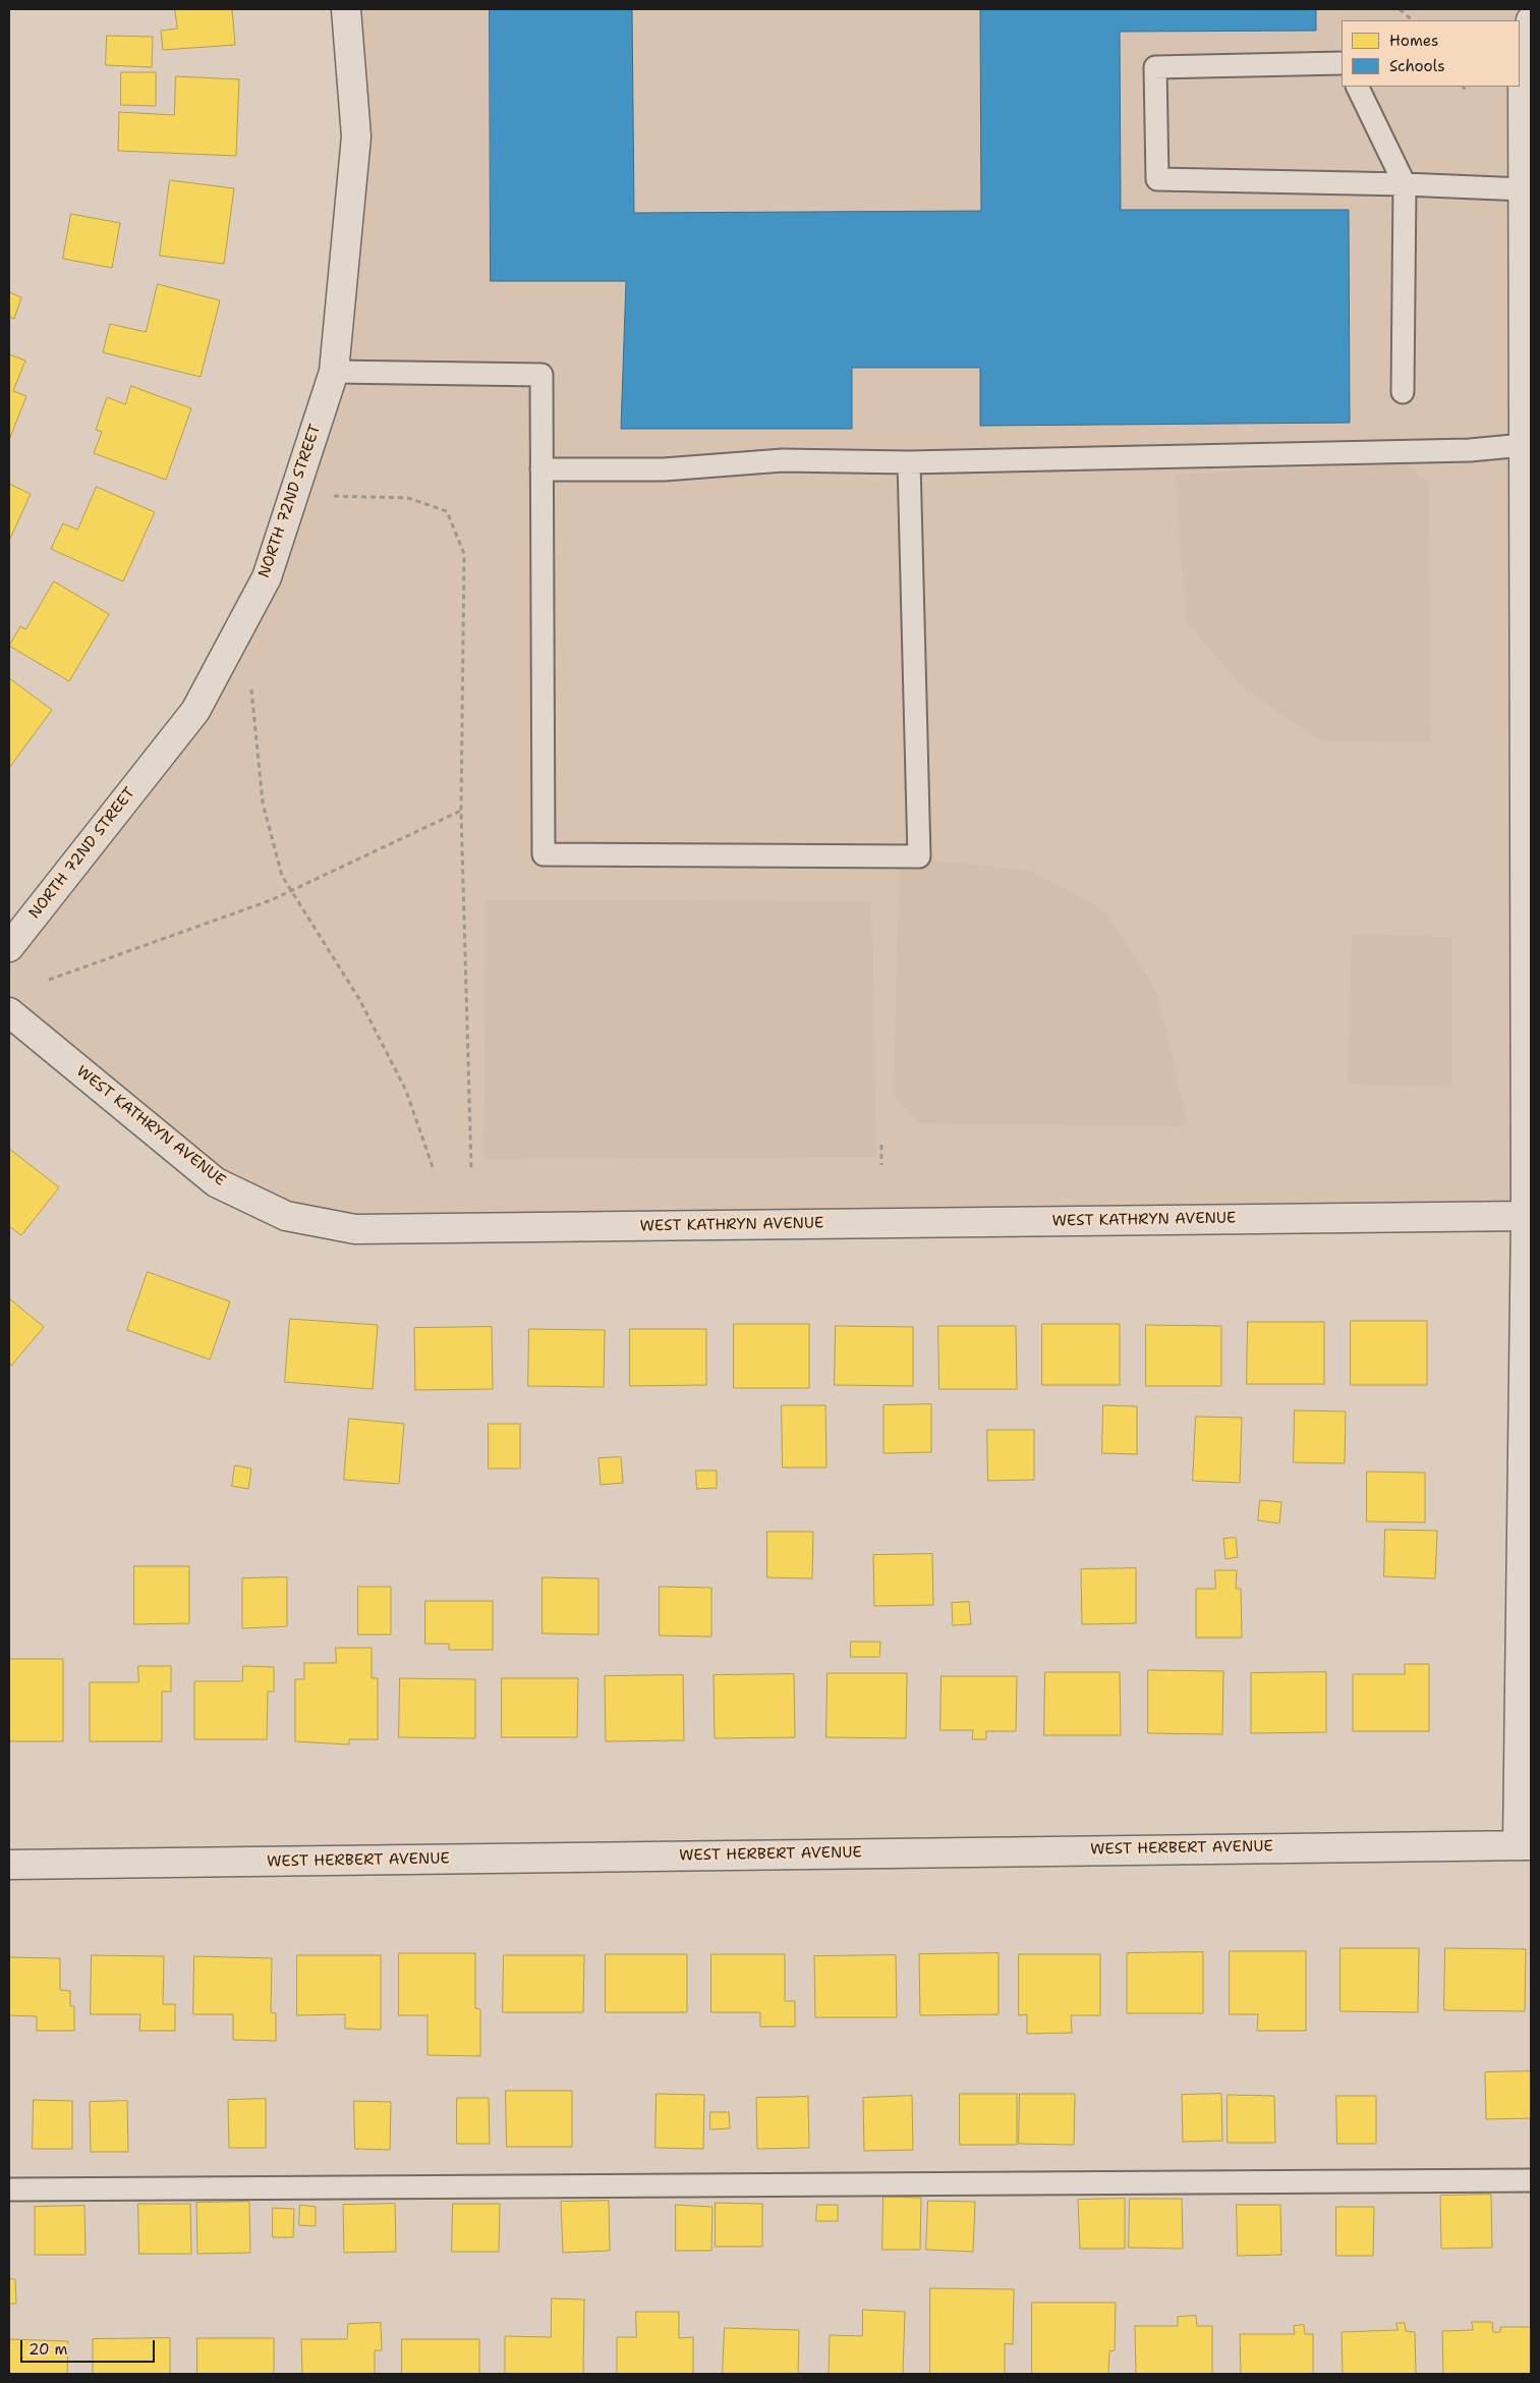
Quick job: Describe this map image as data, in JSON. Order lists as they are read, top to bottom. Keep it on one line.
{"streets":{"street":["NORTH 72ND STREET","WEST KATHRYN AVENUE","WEST HERBERT AVENUE"]},"legend":["Homes","Schools"],"scale_bar":"20 m"}
